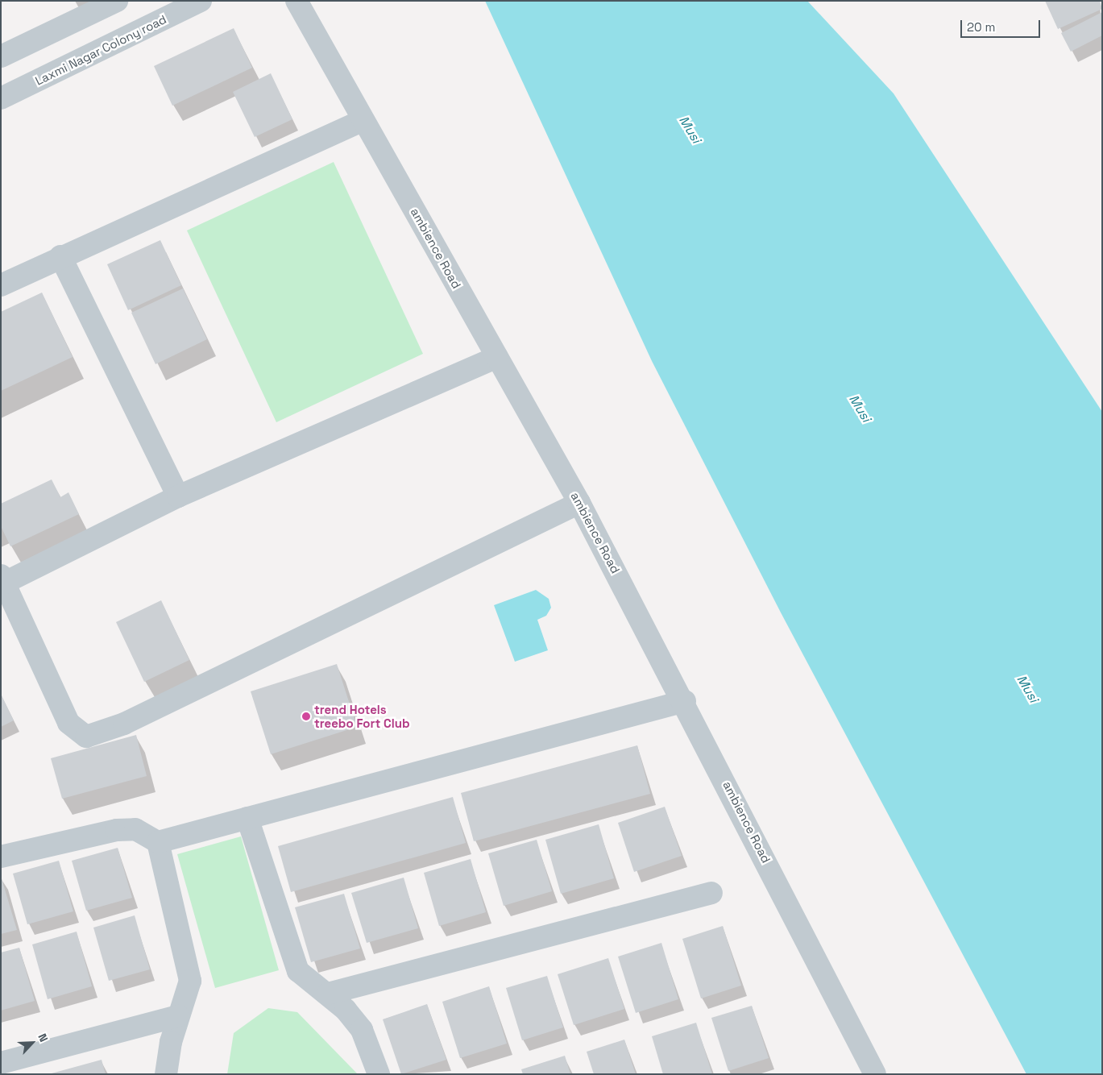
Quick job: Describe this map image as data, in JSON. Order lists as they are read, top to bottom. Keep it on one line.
{"streets":{"street":["Laxmi Nagar Colony road","ambience Road"]},"water":["Musi"],"places":["trend Hotels treebo Fort Club"],"scale_bar":"20 m","north":"top right"}
